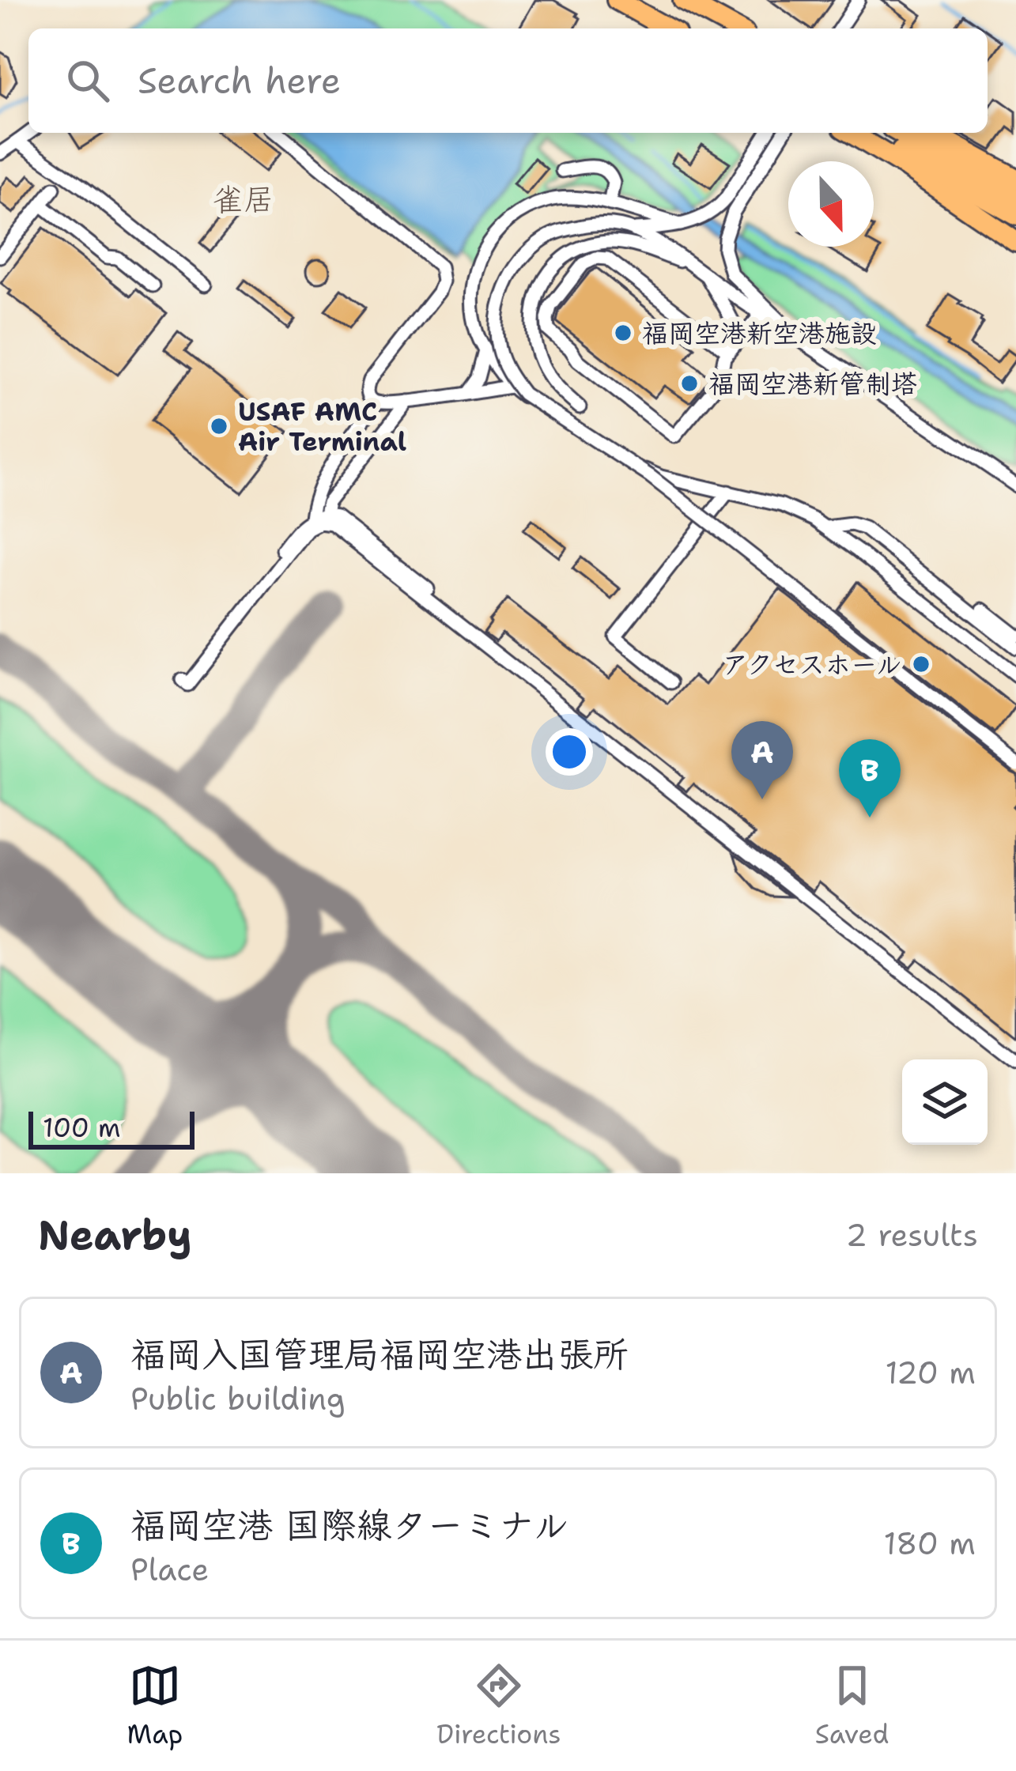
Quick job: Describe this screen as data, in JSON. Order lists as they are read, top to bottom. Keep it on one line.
{"districts":["雀居"],"places":["福岡空港新空港施設","福岡空港新管制塔","USAF AMC Air Terminal","アクセスホール"],"scale_bar":"100 m","north":"bottom","page":{"search":"Search here","pins":["A","B"],"scale":"100 m","heading":["Nearby","2 results"],"list":[{"mark":"A","name":"福岡入国管理局福岡空港出張所","note":"Public building","value":"120 m"},{"mark":"B","name":"福岡空港 国際線ターミナル","note":"Place","value":"180 m"}],"nav":["Map","Directions","Saved"]}}
